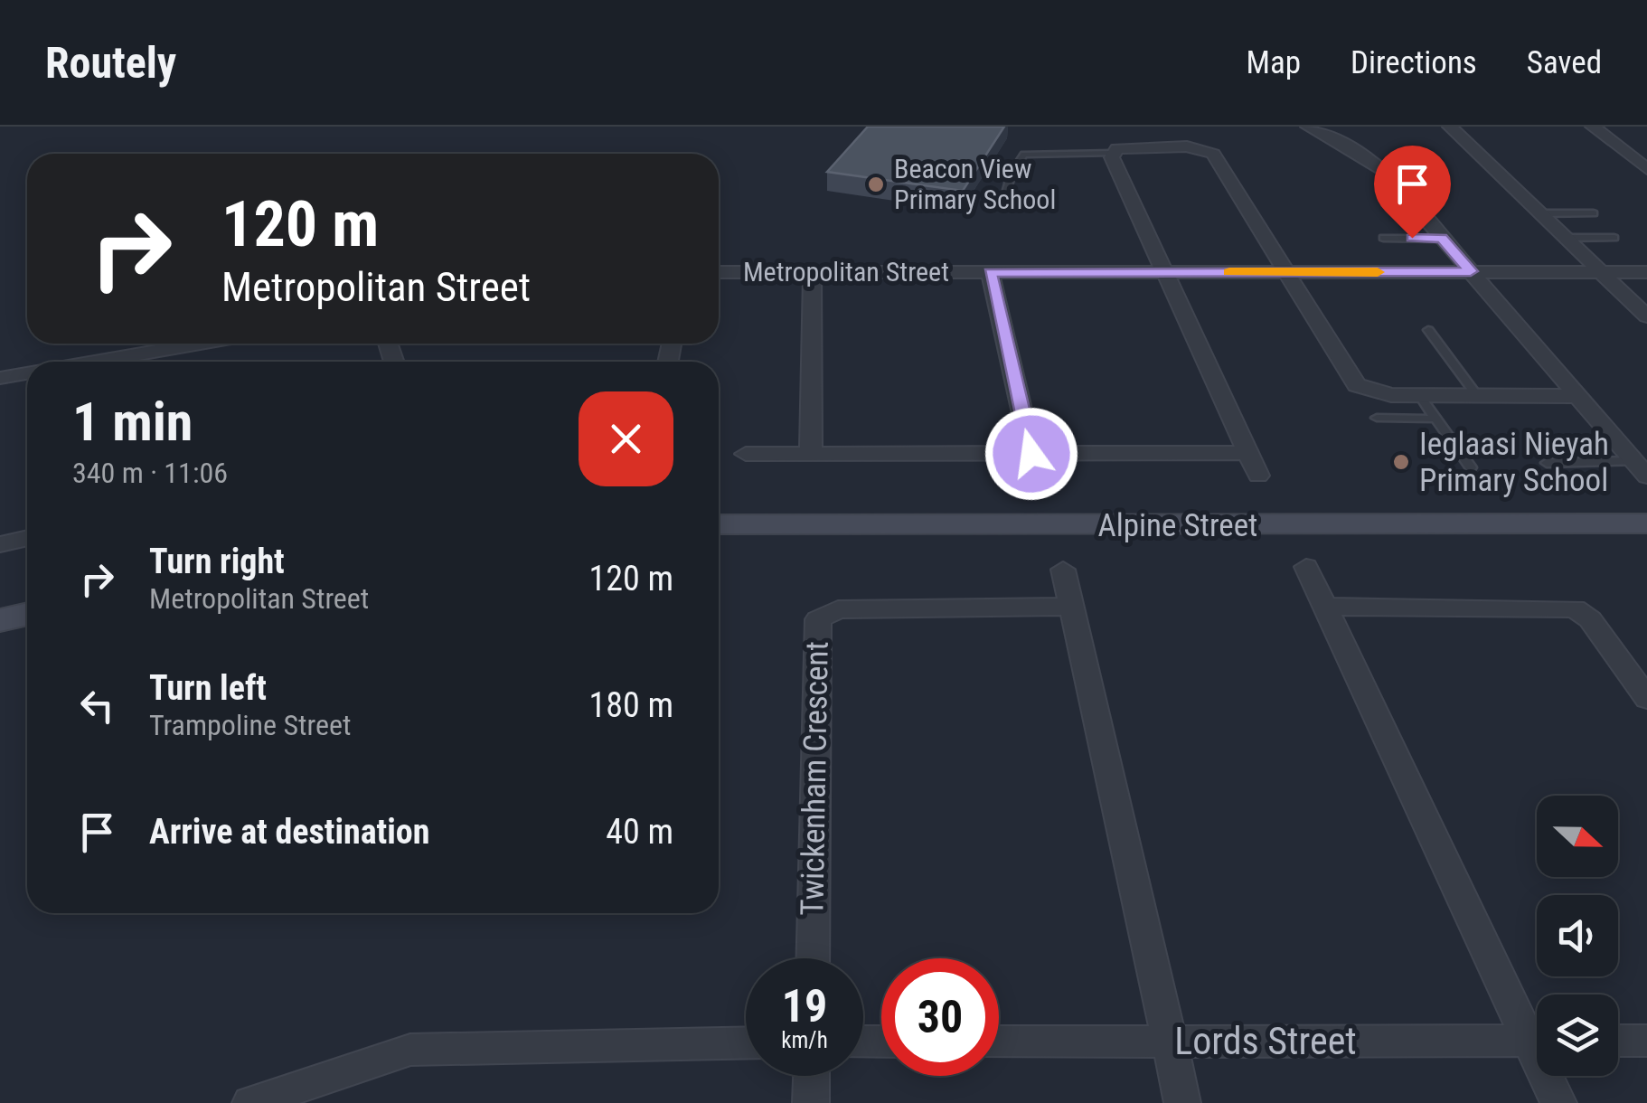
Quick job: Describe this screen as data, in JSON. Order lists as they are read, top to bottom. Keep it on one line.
{"streets":{"street":["Metropolitan Street","Alpine Street","Twickenham Crescent","Lords Street"]},"places":["Beacon View Primary School","Ieglaasi Nieyah Primary School"],"north":"right","page":{"header":"Routely","nav":["Map","Directions","Saved"],"turn":["120 m","Metropolitan Street"],"heading":["1 min","340 m · 11:06"],"list":[{"name":"Turn right","note":"Metropolitan Street","value":"120 m"},{"name":"Turn left","note":"Trampoline Street","value":"180 m"},{"name":"Arrive at destination","value":"40 m"}],"speed":"19 km/h","limit":"30"}}
